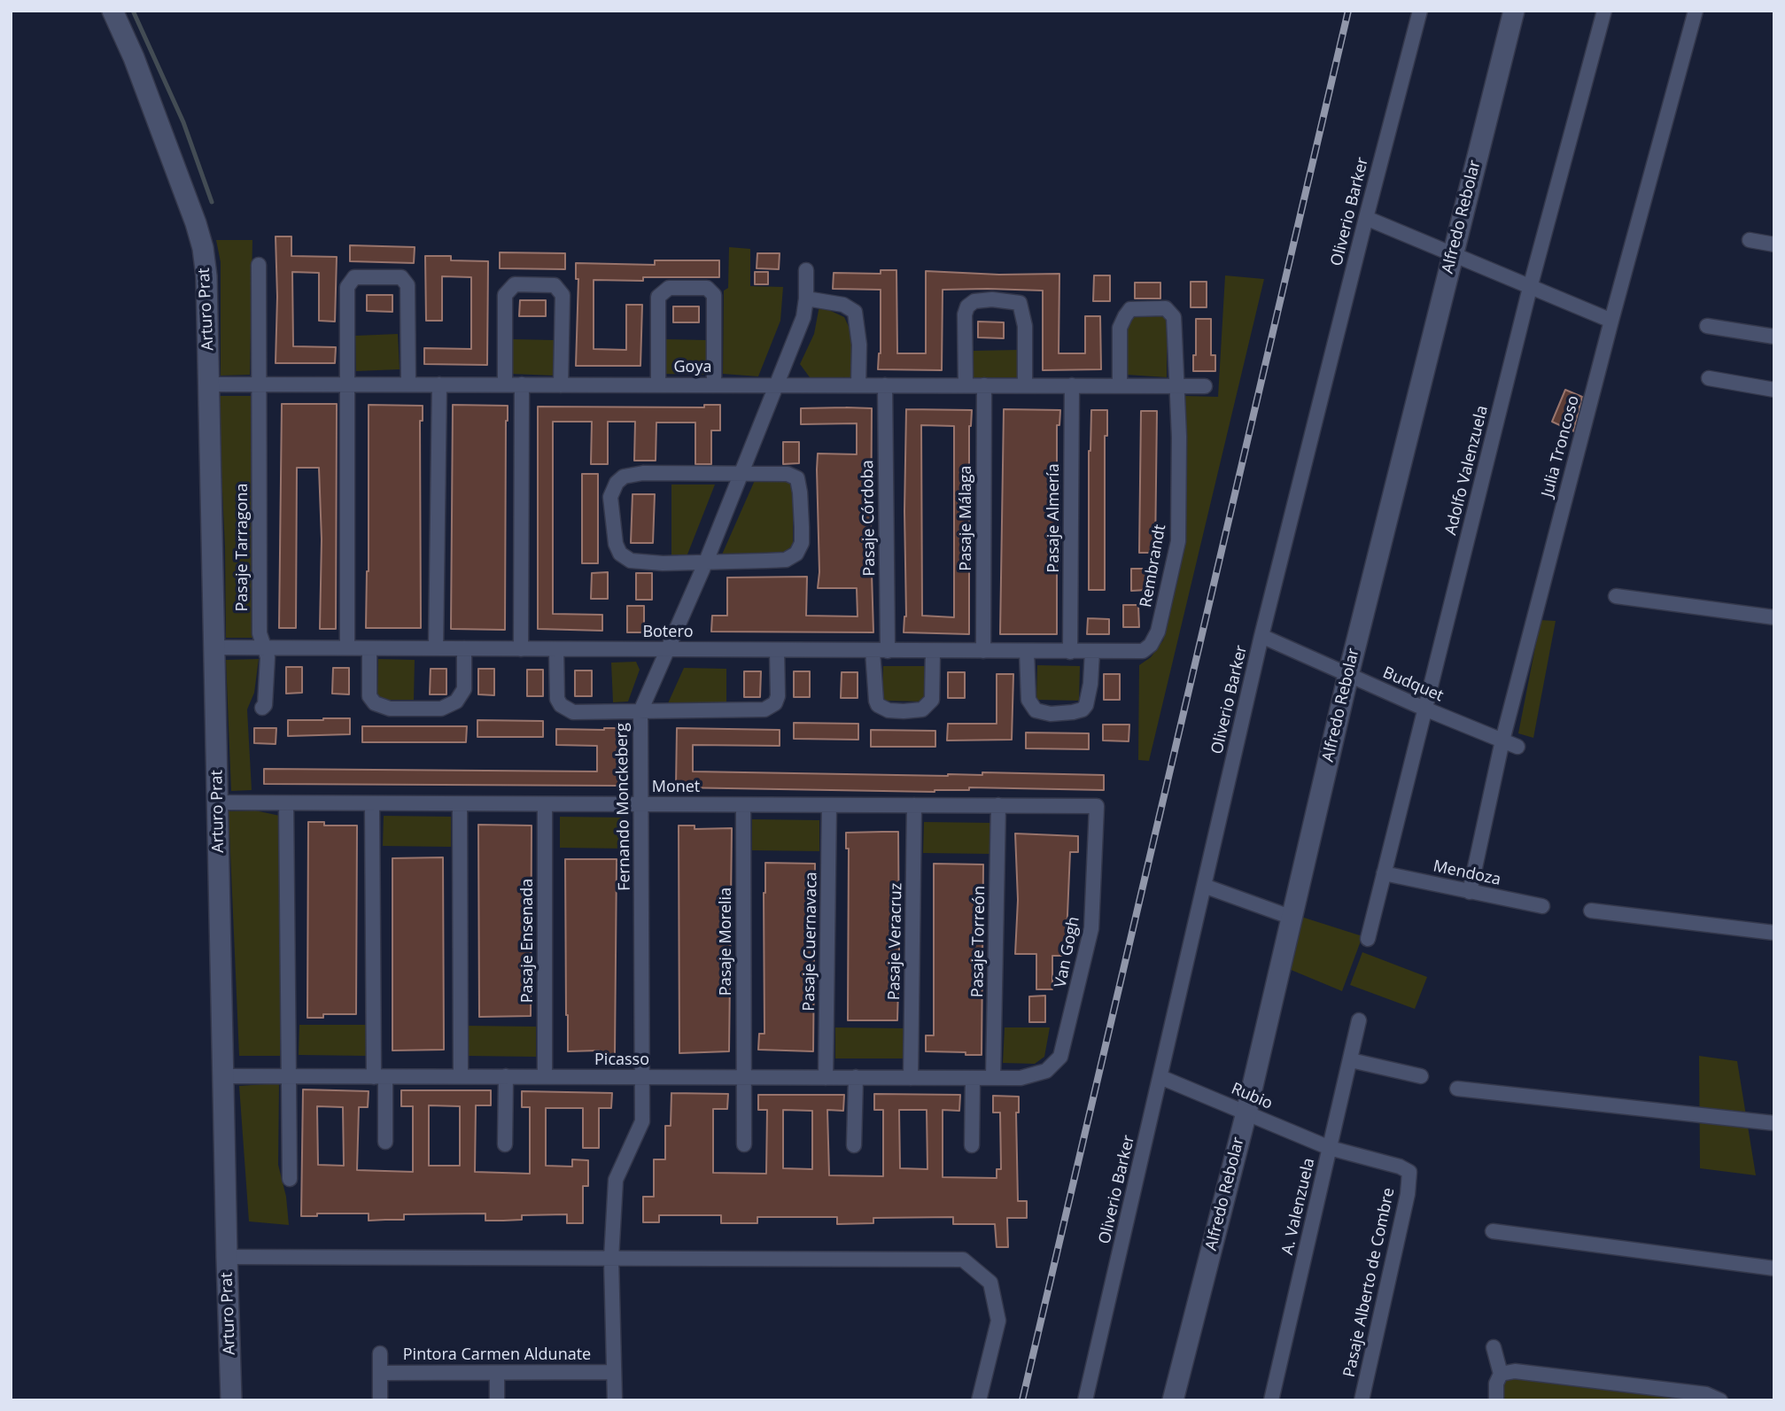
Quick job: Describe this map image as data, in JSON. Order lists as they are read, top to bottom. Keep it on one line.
{"streets":{"street":["Oliverio Barker","Alfredo Rebolar","Arturo Prat","Goya","Julia Troncoso","Adolfo Valenzuela","Pasaje Córdoba","Pasaje Málaga","Pasaje Almería","Pasaje Tarragona","Rembrandt","Botero","Budquet","Monet","Fernando Monckeberg","Mendoza","Pasaje Ensenada","Pasaje Morelia","Pasaje Cuernavaca","Pasaje Veracruz","Pasaje Torreón","Van Gogh","Picasso","Rubio","A. Valenzuela","Pasaje Alberto de Combre","Pintora Carmen Aldunate"]},"crossings":[["Oliverio Barker","Budquet"],["Oliverio Barker","Rubio"],["Alfredo Rebolar","Budquet"],["Alfredo Rebolar","Rubio"],["Arturo Prat","Goya"],["Arturo Prat","Botero"],["Arturo Prat","Monet"],["Arturo Prat","Picasso"],["Goya","Pasaje Córdoba"],["Goya","Pasaje Málaga"],["Goya","Pasaje Almería"],["Goya","Pasaje Tarragona"],["Goya","Rembrandt"],["Goya","Fernando Monckeberg"],["Julia Troncoso","Budquet"],["Julia Troncoso","Mendoza"],["Adolfo Valenzuela","Budquet"],["Adolfo Valenzuela","Mendoza"],["Pasaje Córdoba","Botero"],["Pasaje Málaga","Botero"],["Pasaje Almería","Botero"],["Pasaje Tarragona","Botero"],["Rembrandt","Botero"],["Botero","Fernando Monckeberg"],["Monet","Fernando Monckeberg"],["Monet","Pasaje Ensenada"],["Monet","Pasaje Morelia"],["Monet","Pasaje Cuernavaca"],["Monet","Pasaje Veracruz"],["Monet","Pasaje Torreón"],["Monet","Van Gogh"],["Fernando Monckeberg","Picasso"],["Fernando Monckeberg","Pintora Carmen Aldunate"],["Pasaje Ensenada","Picasso"],["Pasaje Morelia","Picasso"],["Pasaje Cuernavaca","Picasso"],["Pasaje Veracruz","Picasso"],["Pasaje Torreón","Picasso"],["Van Gogh","Picasso"],["Rubio","A. Valenzuela"],["Rubio","Pasaje Alberto de Combre"]]}
